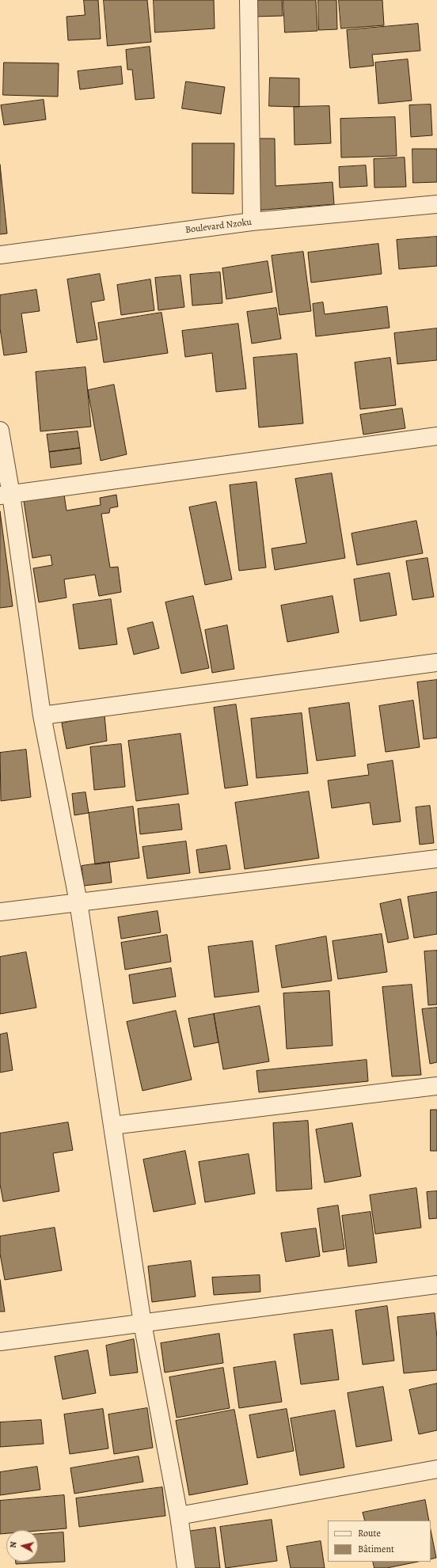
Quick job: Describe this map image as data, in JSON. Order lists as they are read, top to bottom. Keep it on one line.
{"streets":{"street":["Boulevard Nzoku"]},"legend":["Route","Bâtiment"],"north":"left"}
